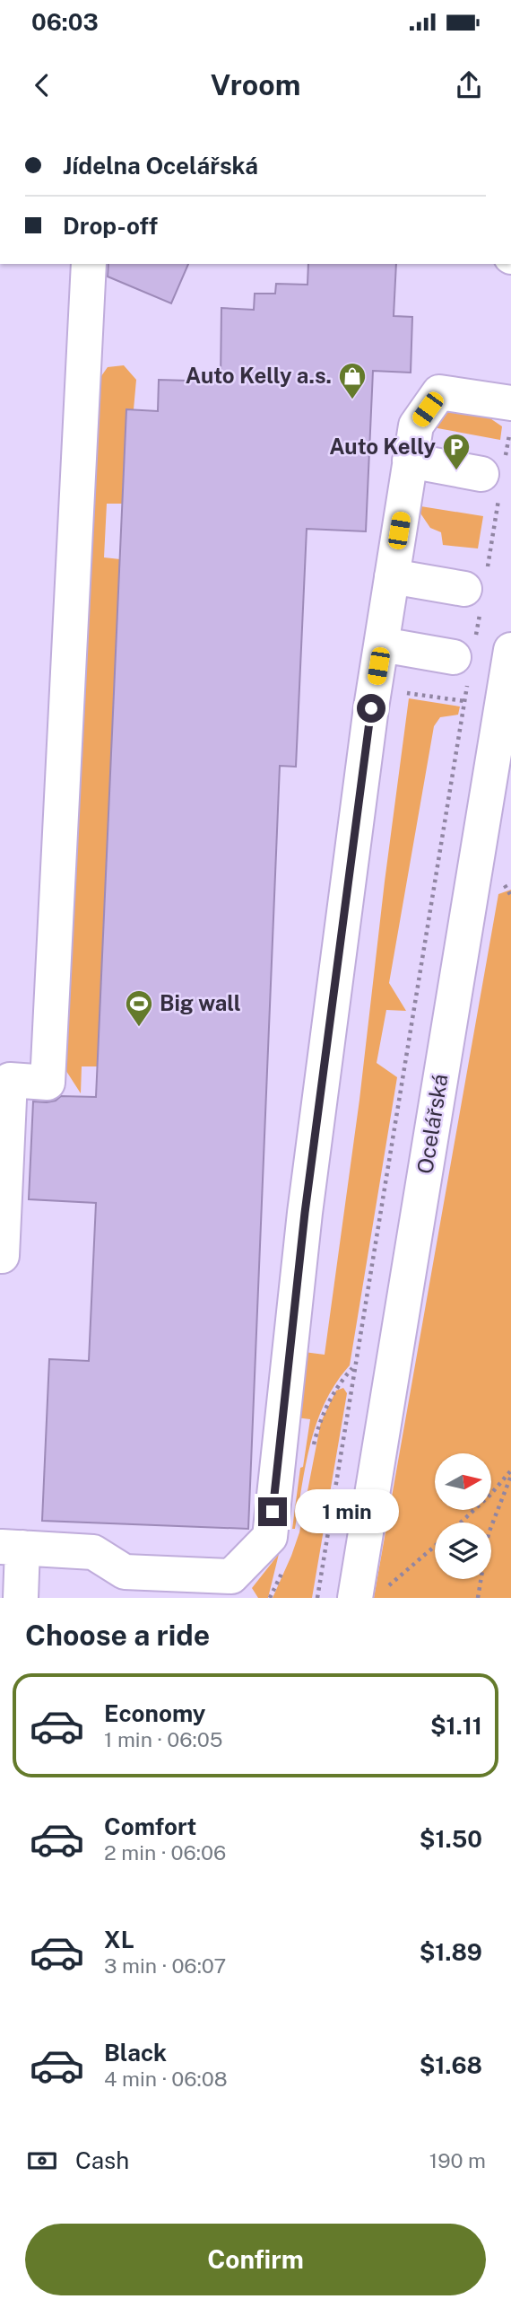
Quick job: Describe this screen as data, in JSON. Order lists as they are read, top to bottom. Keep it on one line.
{"streets":{"street":["Ocelářská"]},"places":{"shop":["Auto Kelly a.s."],"parking":["Auto Kelly"],"sports":["Big wall"]},"north":"right","page":{"status":"06:03","header":"Vroom","banner":["Jídelna Ocelářská","Drop-off"],"bubble":"1 min","heading":"Choose a ride","list":[{"name":"Economy","note":"1 min · 06:05","value":"$1.11"},{"name":"Comfort","note":"2 min · 06:06","value":"$1.50"},{"name":"XL","note":"3 min · 06:07","value":"$1.89"},{"name":"Black","note":"4 min · 06:08","value":"$1.68"}],"pay":["Cash","190 m"],"buttons":"Confirm"}}
